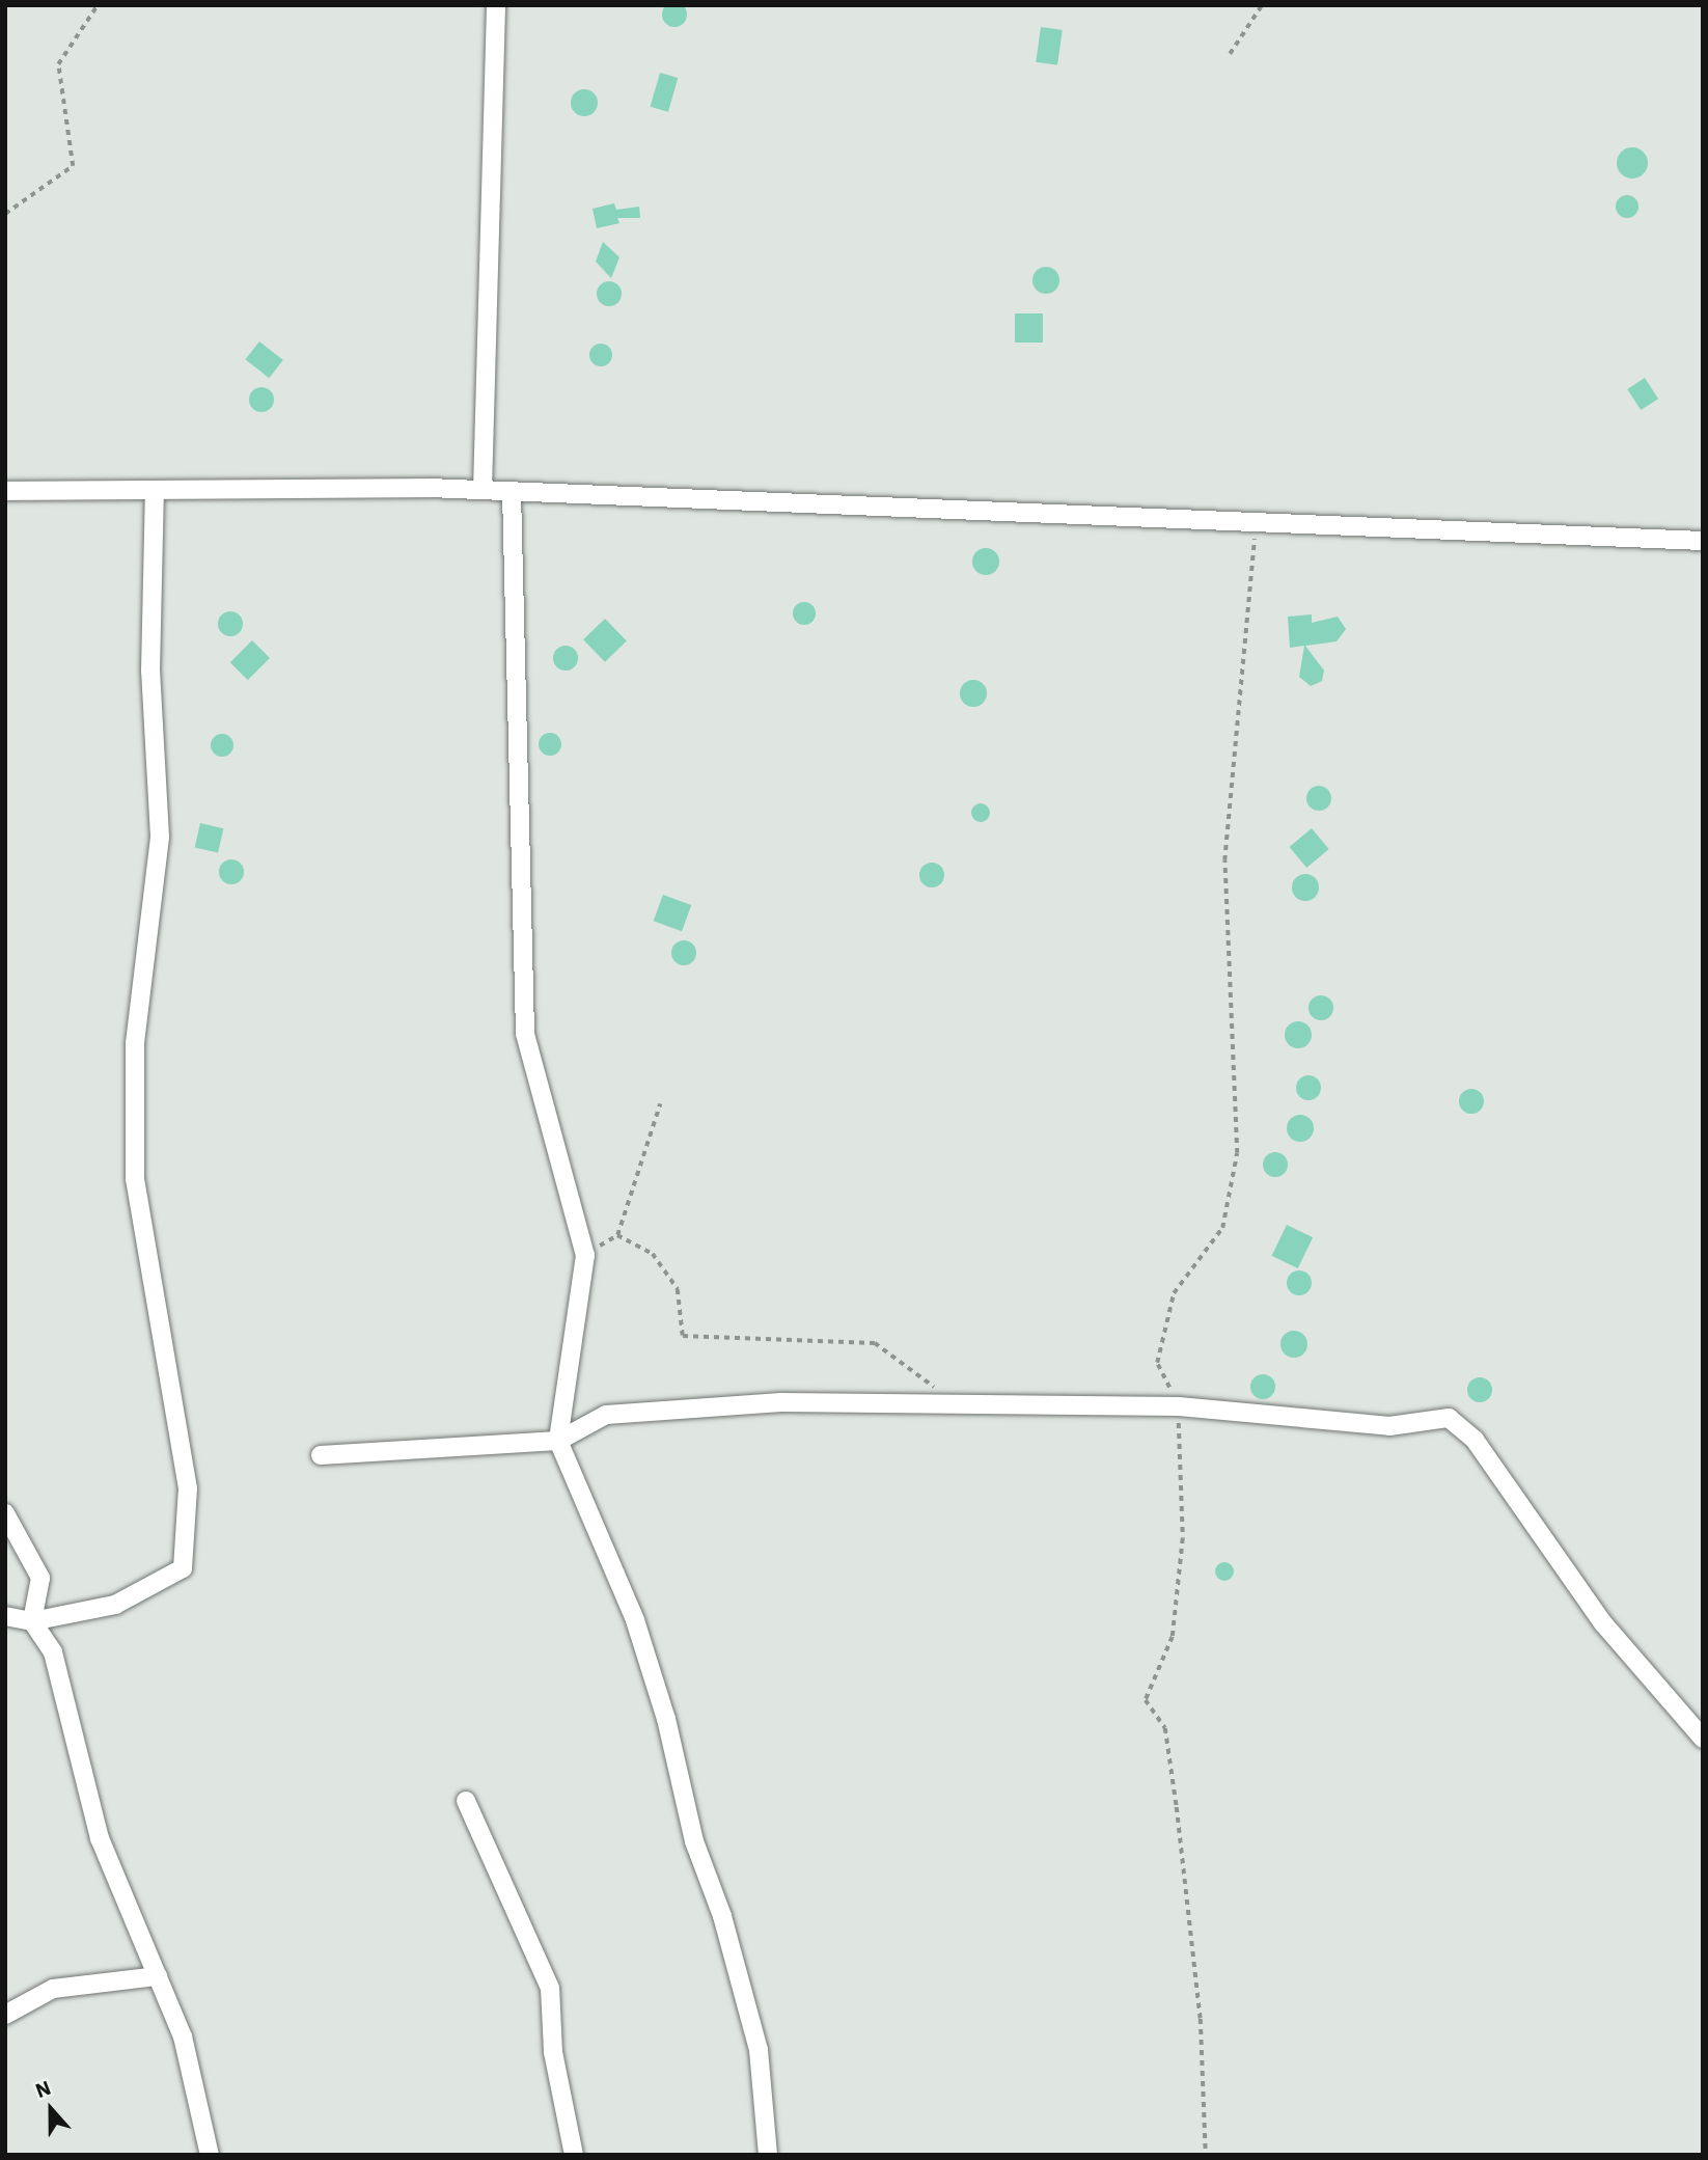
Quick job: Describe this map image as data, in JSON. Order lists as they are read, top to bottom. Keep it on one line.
{"north":"top"}
